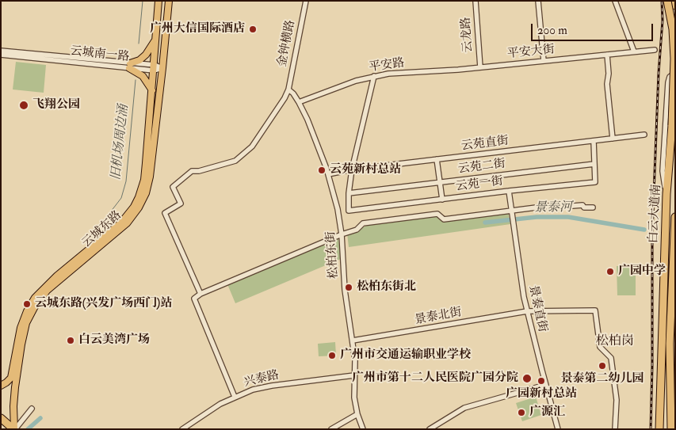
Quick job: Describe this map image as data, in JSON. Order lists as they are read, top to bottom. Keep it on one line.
{"streets":{"highway":["白云大道南"],"main road":["云城东路"],"street":["云龙路","金钟横路","平安大街","云城南一路","平安路","云苑直街","云苑二街","云苑一街","松柏东街","景泰直街","景泰北街","兴泰路"]},"crossings":[["云龙路","平安大街"],["云龙路","平安路"],["金钟横路","松柏东街"],["平安大街","平安路"],["云城南一路","云城东路"],["平安路","松柏东街"],["云苑直街","松柏东街"],["云苑二街","云苑一街"],["云苑一街","景泰直街"],["松柏东街","景泰北街"],["松柏东街","兴泰路"],["景泰直街","景泰北街"]],"districts":["松柏岗"],"water":["旧机场周边涌","景泰河"],"places":["广州大信国际酒店","飞翔公园","云苑新村总站","广园中学","松柏东街北","云城东路(兴发广场西门)站","白云美湾广场","广州市交通运输职业学校","景泰第二幼儿园","广州市第十二人民医院广园分院","广园新村总站","广源汇"],"scale_bar":"200 m"}
